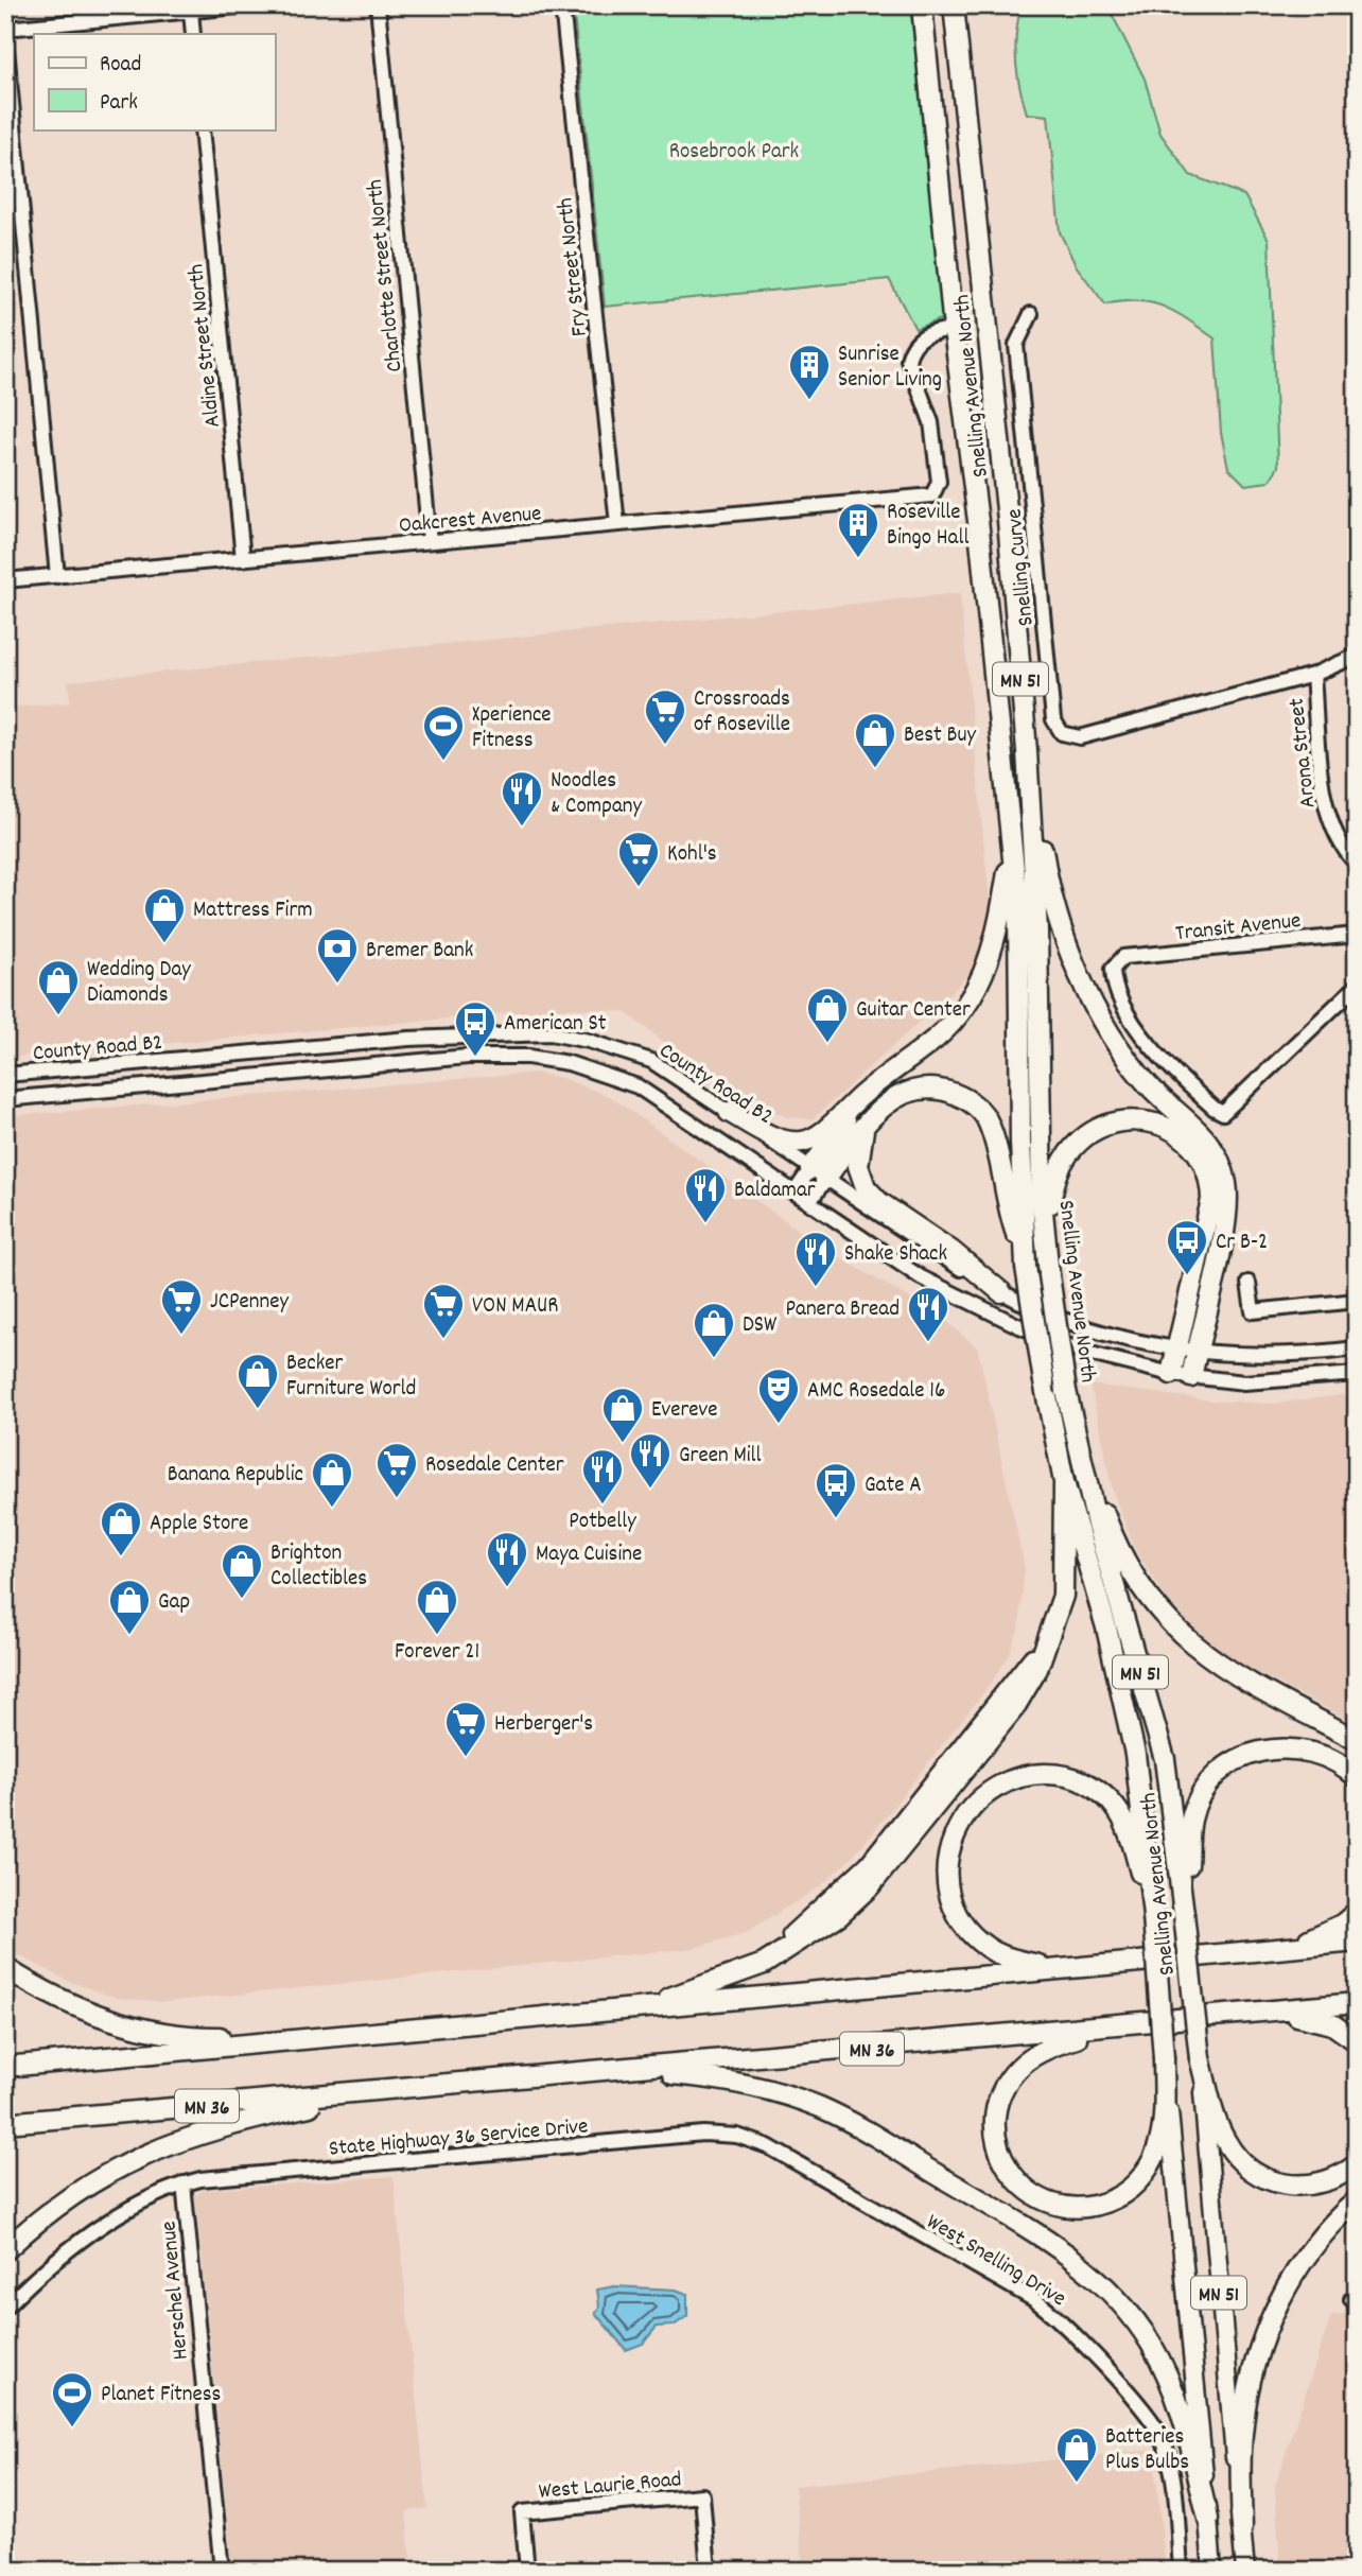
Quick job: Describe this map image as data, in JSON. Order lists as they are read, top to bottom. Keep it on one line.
{"streets":{"highway":["Snelling Avenue North","MN 51","MN 36"],"street":["Fry Street North","Charlotte Street North","Aldine Street North","Oakcrest Avenue","Snelling Curve","Arona Street","Transit Avenue","County Road B2","State Highway 36 Service Drive","West Snelling Drive","Herschel Avenue","West Laurie Road"]},"crossings":[["Fry Street North","Oakcrest Avenue"],["Charlotte Street North","Oakcrest Avenue"],["Aldine Street North","Oakcrest Avenue"],["Snelling Avenue North","Oakcrest Avenue"],["Snelling Curve","Arona Street"],["State Highway 36 Service Drive","West Snelling Drive"],["State Highway 36 Service Drive","Herschel Avenue"]],"parks":["Rosebrook Park"],"places":{"building":["Sunrise Senior Living","Roseville Bingo Hall"],"supermarket":["Crossroads of Roseville","Kohl's","JCPenney","VON MAUR","Rosedale Center","Herberger's"],"sports":["Xperience Fitness","Planet Fitness"],"shop":["Best Buy","Mattress Firm","Wedding Day Diamonds","Guitar Center","DSW","Becker Furniture World","Evereve","Banana Republic","Apple Store","Brighton Collectibles","Gap","Forever 21","Batteries Plus Bulbs"],"restaurant":["Noodles & Company","Baldamar","Shake Shack","Panera Bread","Green Mill","Potbelly","Maya Cuisine"],"bank":["Bremer Bank"],"bus stop":["American St","Cr B-2","Gate A"],"theatre":["AMC Rosedale 16"]},"legend":["Road","Park"]}
